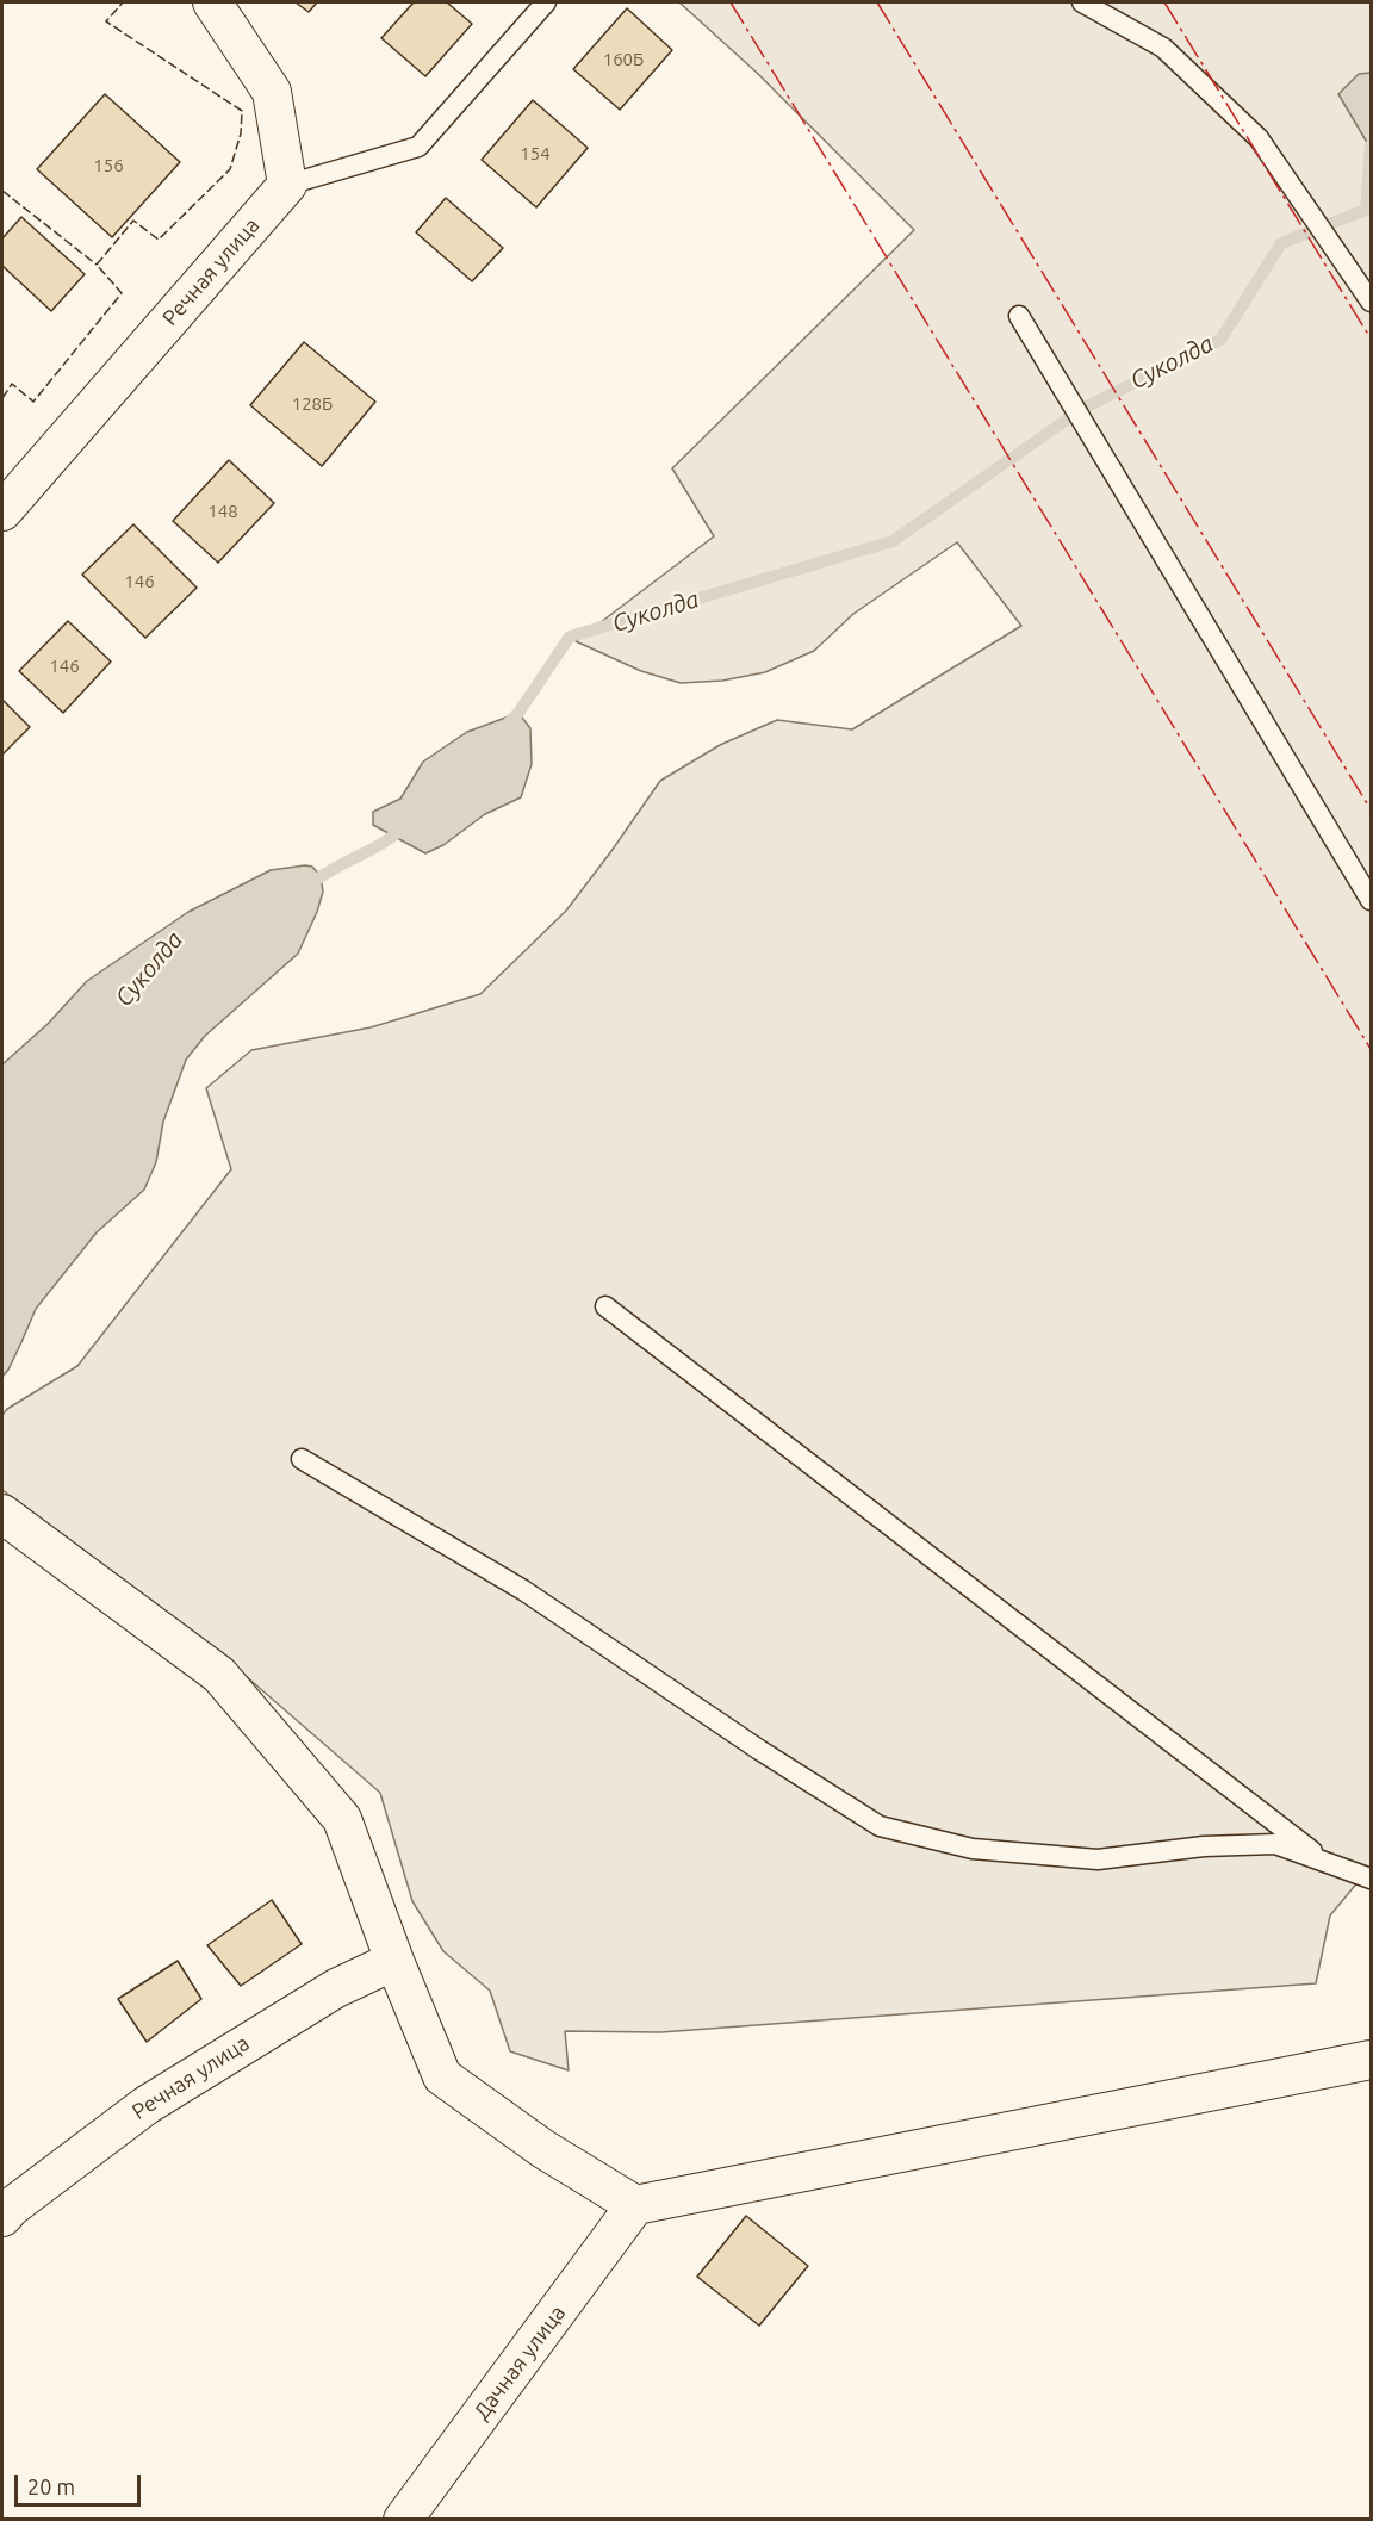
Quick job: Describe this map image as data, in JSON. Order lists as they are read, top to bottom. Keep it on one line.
{"streets":{"street":["Речная улица","Дачная улица"]},"water":["Суколда"],"house_numbers":["160Б","154","156","128Б","148","146","146"],"scale_bar":"20 m"}
